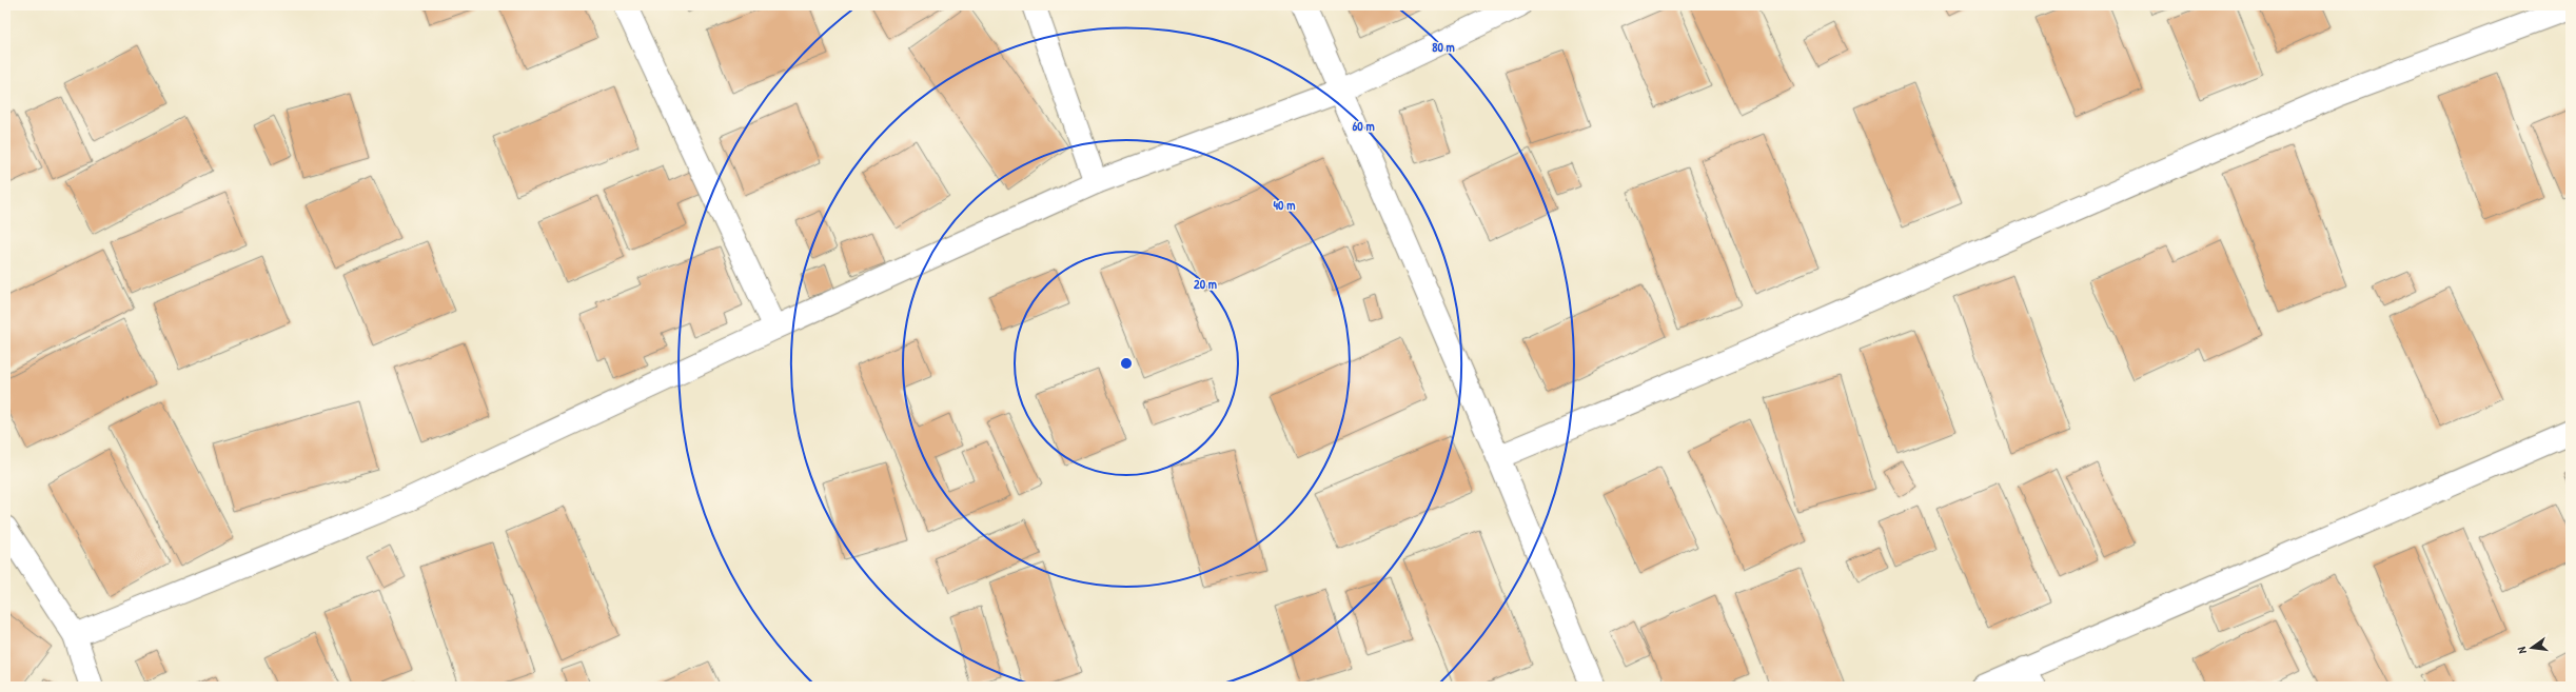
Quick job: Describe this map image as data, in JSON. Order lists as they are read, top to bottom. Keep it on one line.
{"north":"left","rings":["80 m","60 m","40 m","20 m"]}
